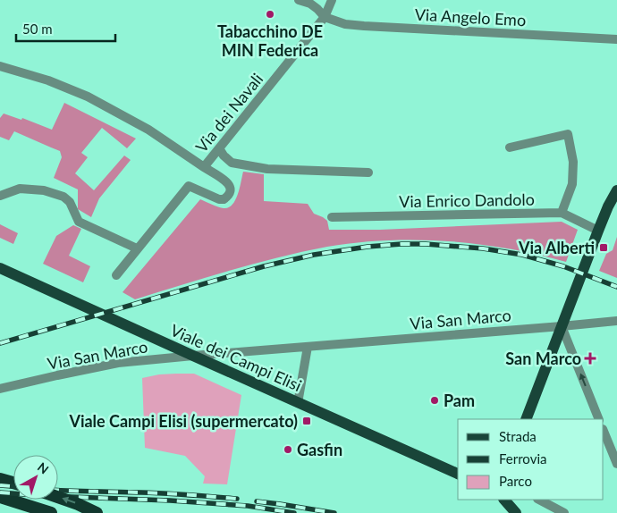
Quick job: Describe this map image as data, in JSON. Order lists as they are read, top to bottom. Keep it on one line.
{"streets":{"main road":["Viale dei Campi Elisi"],"street":["Via Angelo Emo","Via dei Navali","Via Enrico Dandolo","Via San Marco"]},"crossings":[["Via Angelo Emo","Via dei Navali"],["Via San Marco","Viale dei Campi Elisi"]],"places":{"other":["Tabacchino DE MIN Federica","Pam","Gasfin"],"transit":["Via Alberti","Viale Campi Elisi (supermercato)"],"health":["San Marco"]},"legend":["Strada","Ferrovia","Parco"],"scale_bar":"50 m","north":"top right"}
